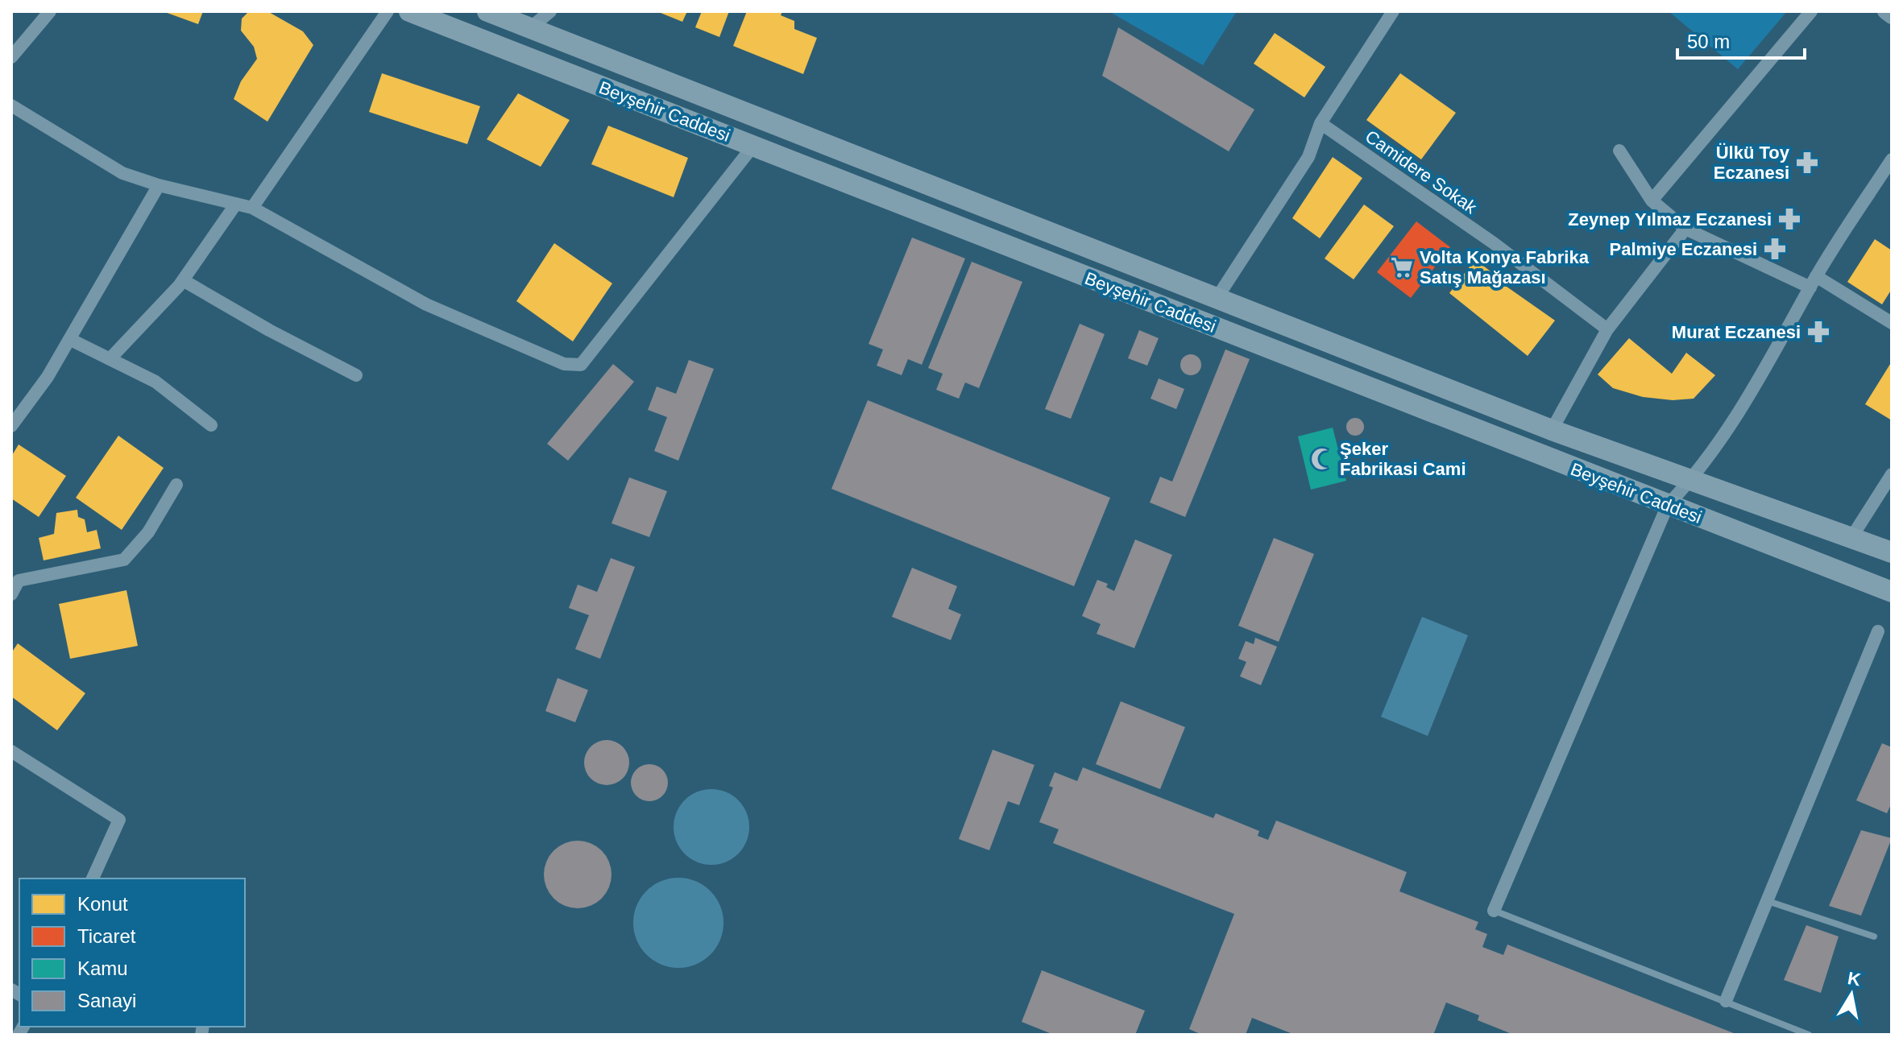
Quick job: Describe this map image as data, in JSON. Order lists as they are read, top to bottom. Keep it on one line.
{"streets":{"main road":["Beyşehir Caddesi"],"street":["Camidere Sokak"]},"places":{"pharmacy":["Ülkü Toy Eczanesi","Zeynep Yılmaz Eczanesi","Palmiye Eczanesi","Murat Eczanesi"],"supermarket":["Volta Konya Fabrika Satış Mağazası"],"mosque":["Şeker Fabrikasi Cami"]},"legend":["Konut","Ticaret","Kamu","Sanayi"],"scale_bar":"50 m","north":"top"}
